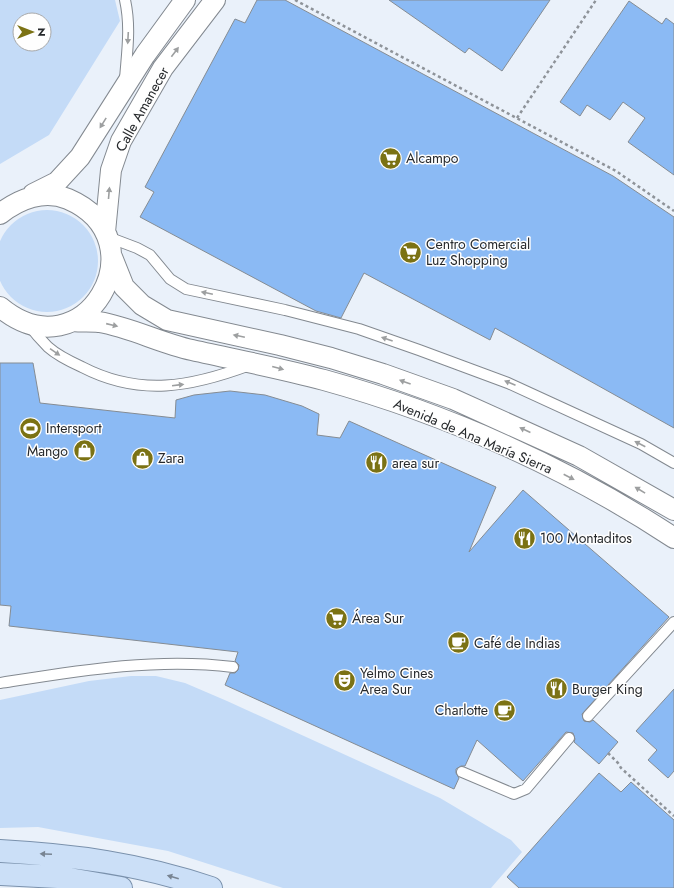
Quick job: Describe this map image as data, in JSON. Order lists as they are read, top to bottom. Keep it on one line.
{"streets":{"street":["Calle Amanecer","Avenida de Ana María Sierra"]},"crossings":[["Calle Amanecer","Avenida de Ana María Sierra"]],"places":{"supermarket":["Alcampo","Centro Comercial Luz Shopping","Área Sur"],"sports":["Intersport"],"shop":["Mango","Zara"],"restaurant":["area sur","100 Montaditos","Burger King"],"cafe":["Café de Indias","Charlotte"],"theatre":["Yelmo Cines Area Sur"]},"north":"right"}
